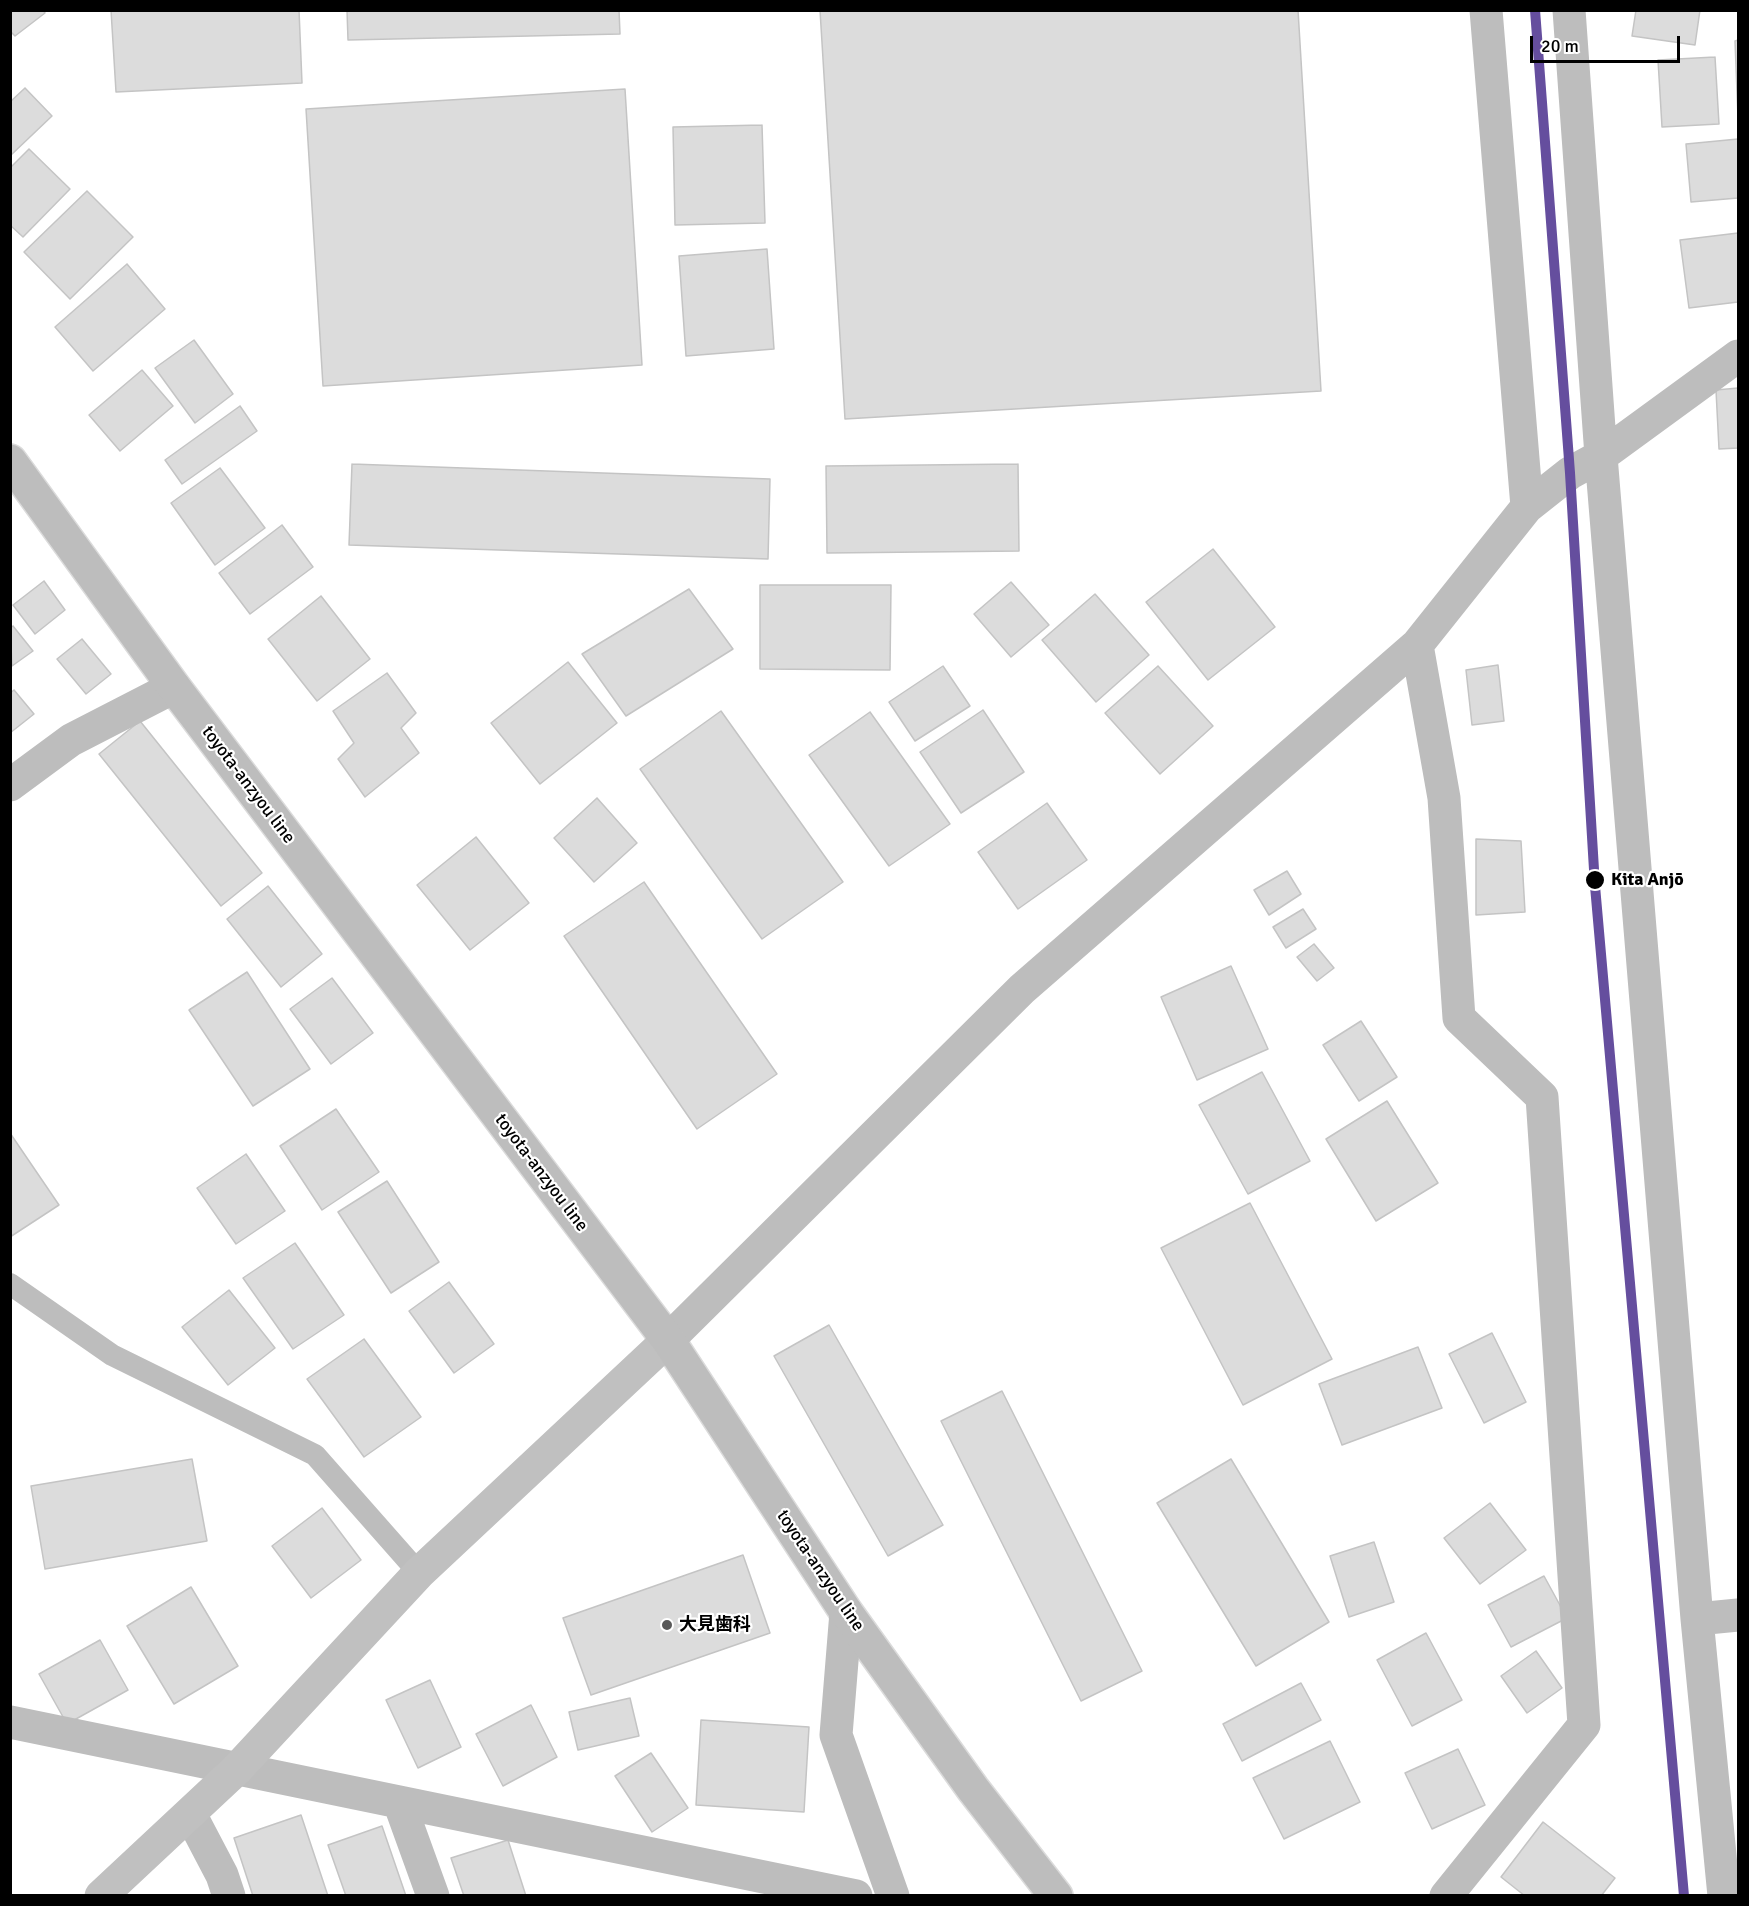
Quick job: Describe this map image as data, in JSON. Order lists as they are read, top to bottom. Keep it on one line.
{"streets":{"street":["toyota-anzyou line"]},"places":["Kita Anjō","大見歯科"],"scale_bar":"20 m"}
